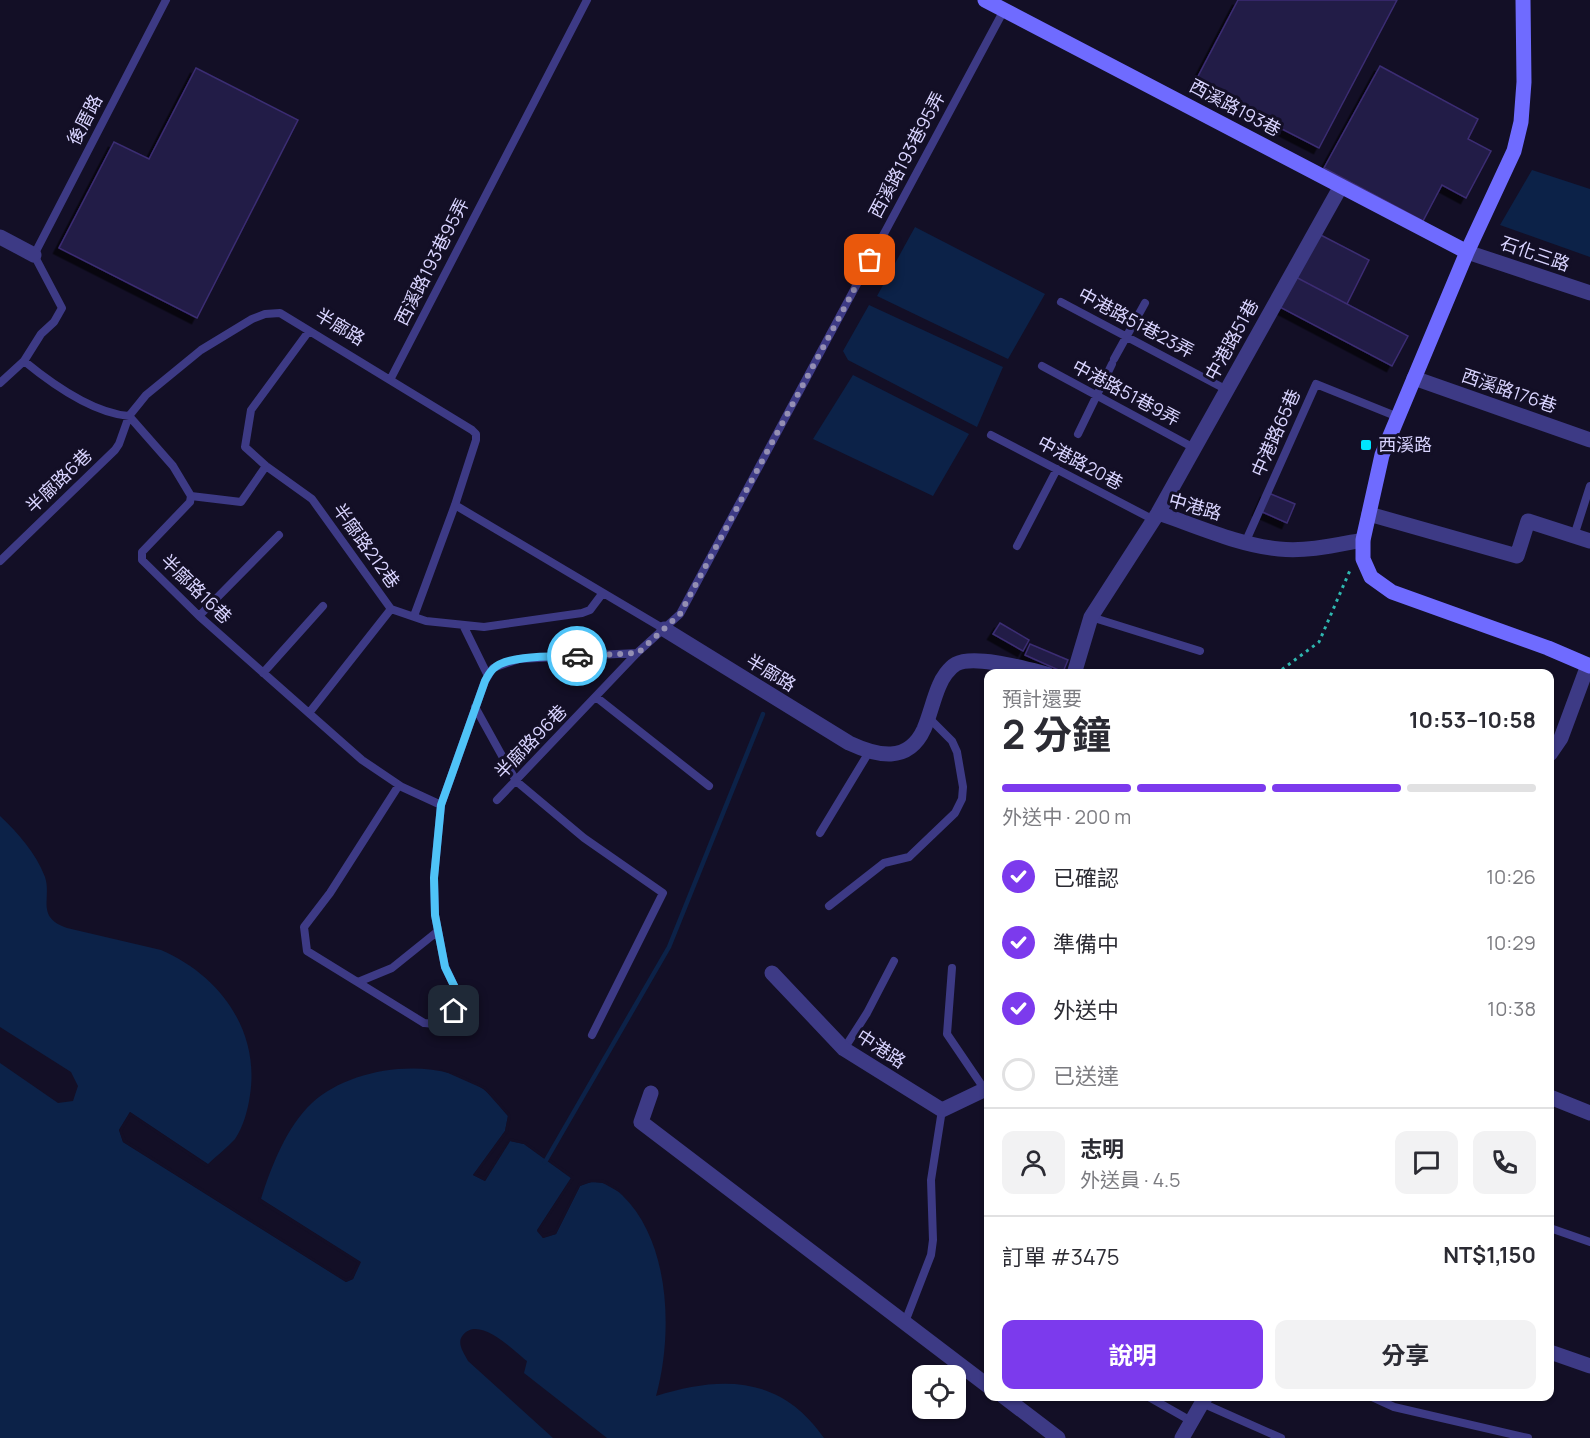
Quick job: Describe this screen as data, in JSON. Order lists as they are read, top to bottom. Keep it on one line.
{"streets":{"street":["西溪路193巷","石化三路","半廍路","中港路51巷","西溪路176巷","中港路"],"lane":["後厝路","西溪路193巷95弄","中港路51巷23弄","中港路51巷9弄","中港路65巷","中港路20巷","半廍路6巷","半廍路212巷","半廍路16巷","半廍路96巷"]},"crossings":[["西溪路193巷","西溪路193巷95弄"],["西溪路193巷","石化三路"],["西溪路193巷","中港路51巷"],["西溪路193巷95弄","半廍路"],["西溪路193巷95弄","半廍路96巷"],["中港路51巷23弄","中港路51巷"],["半廍路","半廍路6巷"],["半廍路","半廍路212巷"],["半廍路","半廍路96巷"],["中港路51巷","中港路51巷9弄"],["中港路51巷","中港路20巷"],["中港路51巷","中港路"],["中港路65巷","中港路"],["中港路20巷","中港路"]],"places":{"transit":["西溪路"]},"page":{"heading":["2 分鐘","預計還要","10:53–10:58"],"panel":["志明","外送員 · 4.5","訂單 #3475","NT$1,150"],"bar":"外送中 · 200 m","list":[["已確認","10:26"],["準備中","10:29"],["外送中","10:38"],"已送達"],"buttons":["說明","分享"]}}
